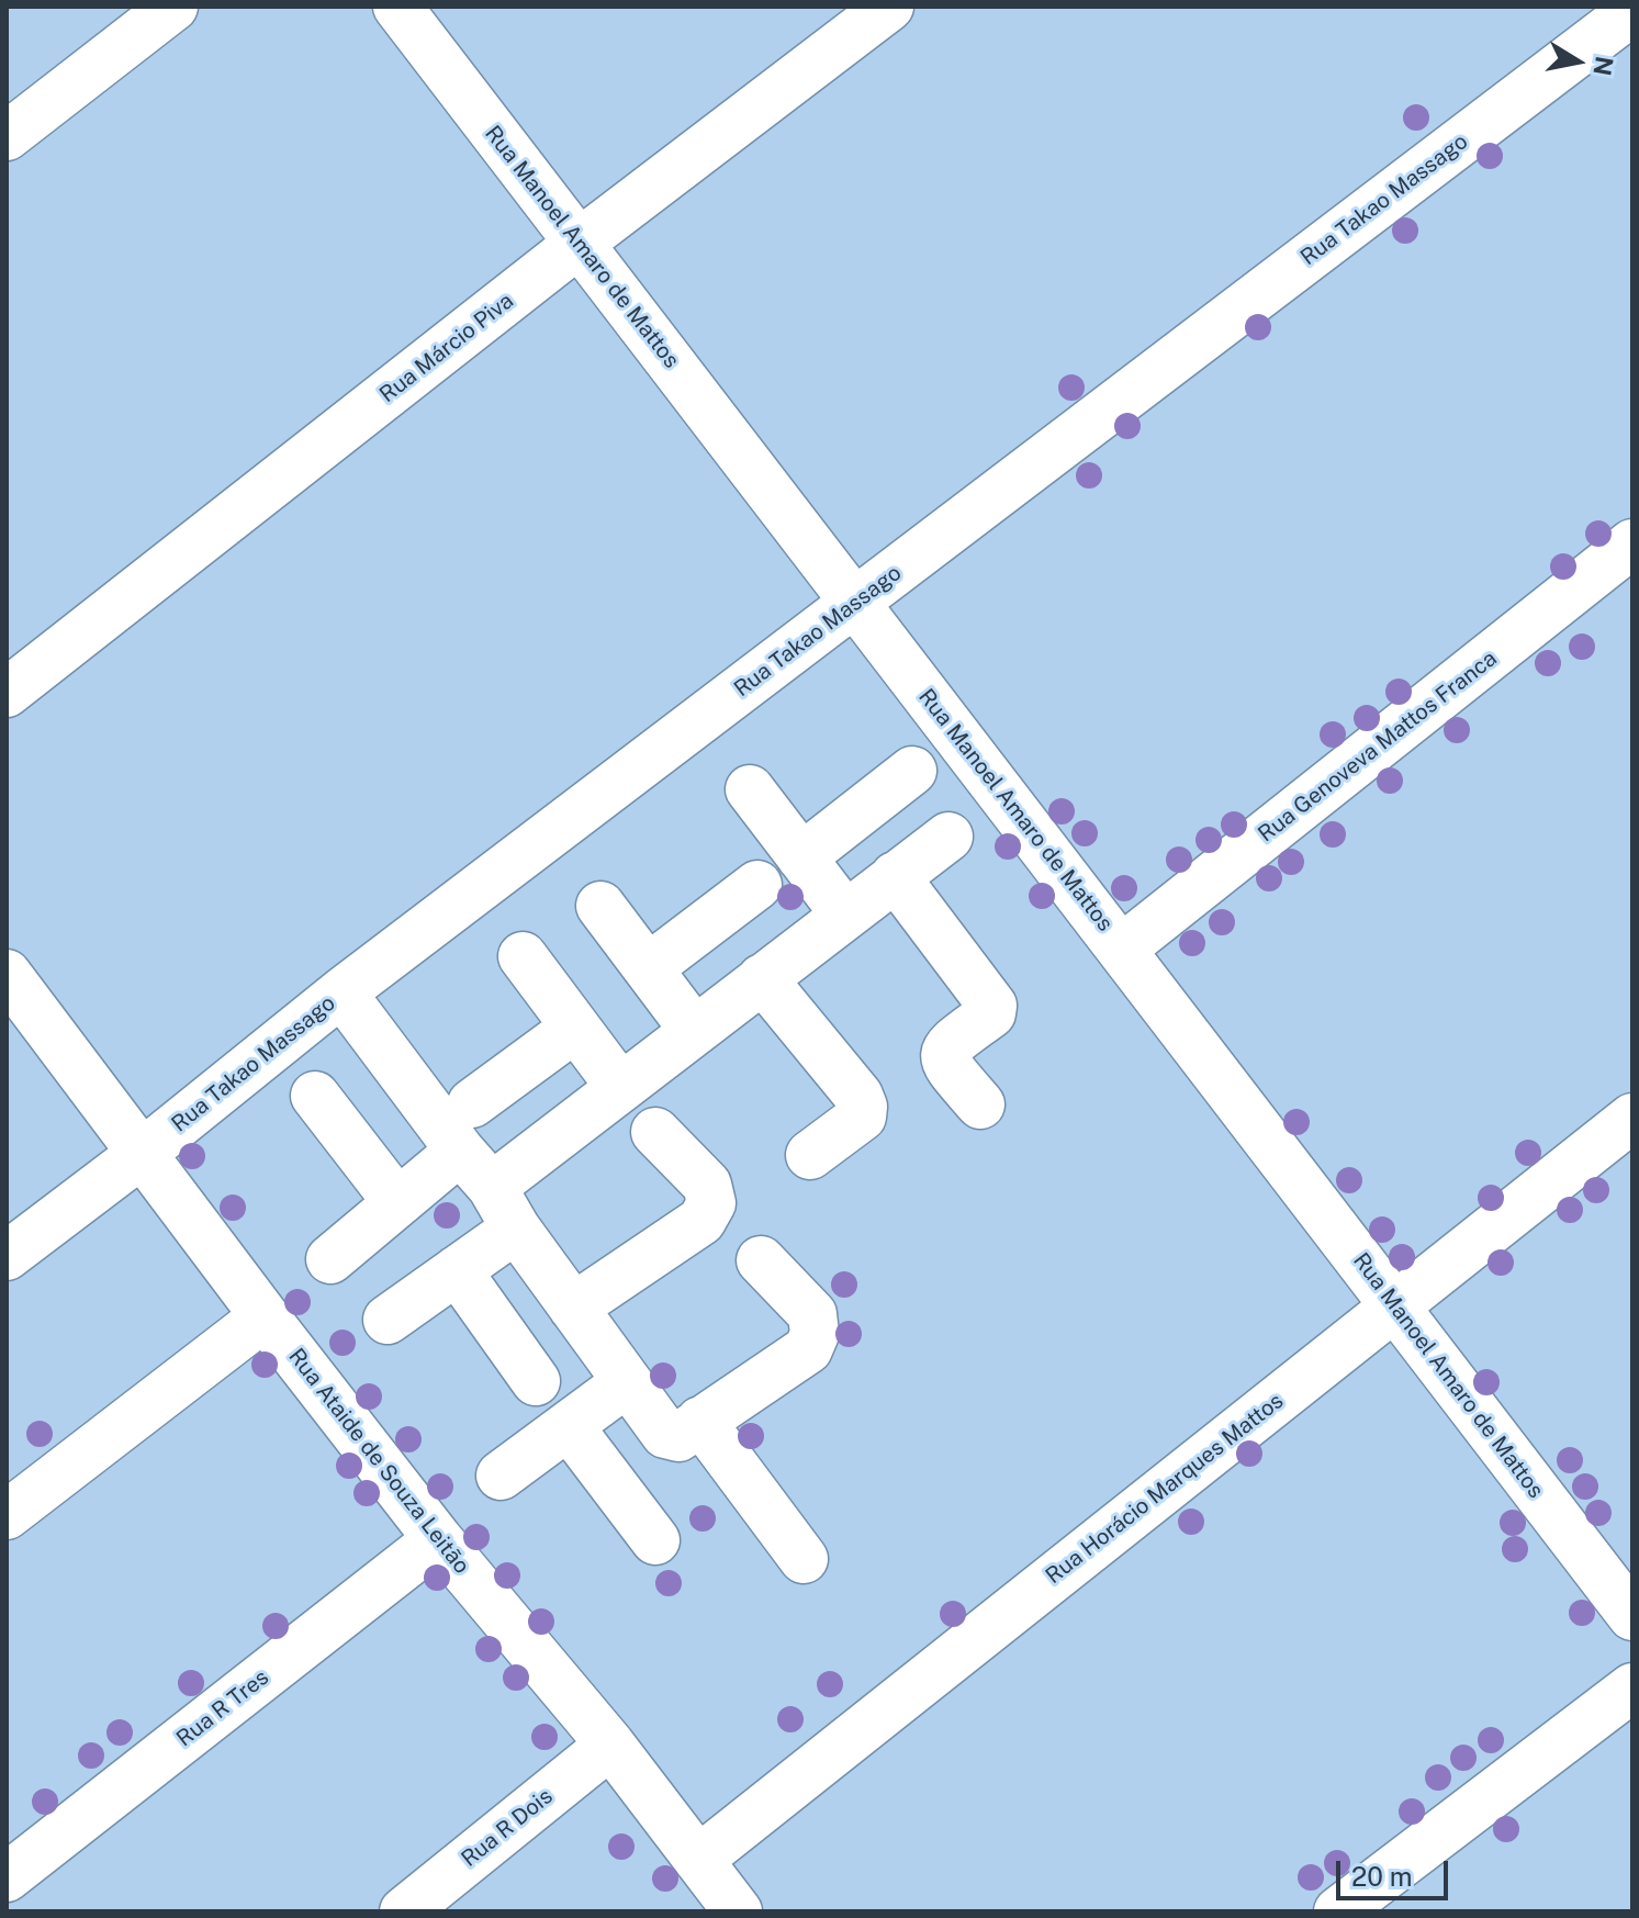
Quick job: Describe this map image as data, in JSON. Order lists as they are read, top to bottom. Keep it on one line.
{"streets":{"street":["Rua Takao Massago","Rua Manoel Amaro de Mattos","Rua Márcio Piva","Rua Genoveva Mattos Franca","Rua Ataide de Souza Leitão","Rua Horácio Marques Mattos","Rua R Tres","Rua R Dois"]},"crossings":[["Rua Takao Massago","Rua Manoel Amaro de Mattos"],["Rua Takao Massago","Rua Ataide de Souza Leitão"],["Rua Manoel Amaro de Mattos","Rua Márcio Piva"],["Rua Manoel Amaro de Mattos","Rua Genoveva Mattos Franca"],["Rua Manoel Amaro de Mattos","Rua Horácio Marques Mattos"],["Rua Ataide de Souza Leitão","Rua Horácio Marques Mattos"],["Rua Ataide de Souza Leitão","Rua R Tres"],["Rua Ataide de Souza Leitão","Rua R Dois"]],"scale_bar":"20 m","north":"right"}
